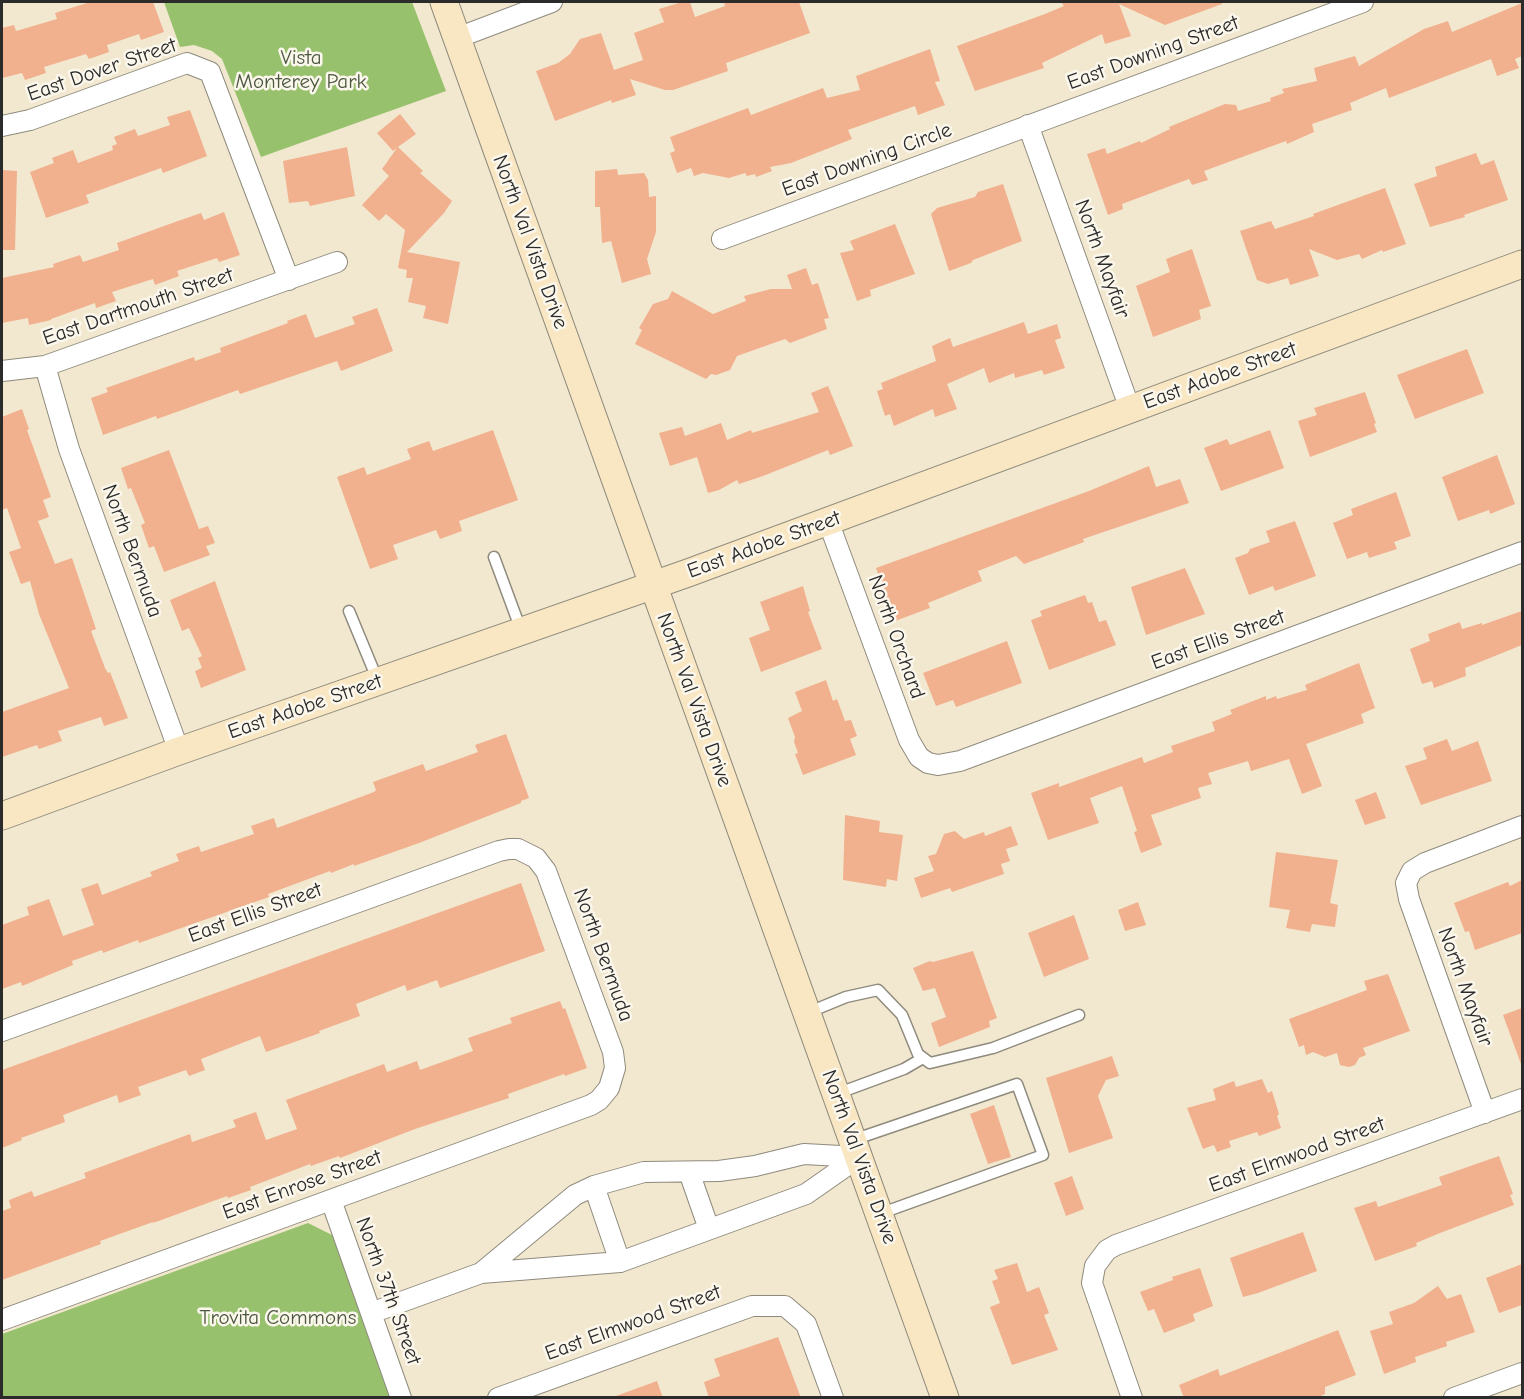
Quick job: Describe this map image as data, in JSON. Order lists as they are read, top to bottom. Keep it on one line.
{"streets":{"street":["East Downing Street","East Dover Street","East Downing Circle","North Val Vista Drive","North Mayfair","East Dartmouth Street","East Adobe Street","North Bermuda","North Orchard","East Ellis Street","East Elmwood Street","East Enrose Street","North 37th Street"]},"crossings":[["East Downing Street","East Downing Circle"],["East Downing Street","North Mayfair"],["East Dover Street","East Dartmouth Street"],["East Downing Circle","North Mayfair"],["North Val Vista Drive","East Adobe Street"],["North Mayfair","East Adobe Street"],["North Mayfair","East Elmwood Street"],["East Dartmouth Street","North Bermuda"],["East Adobe Street","North Bermuda"],["East Adobe Street","North Orchard"],["North Bermuda","East Ellis Street"],["North Bermuda","East Enrose Street"],["North Orchard","East Ellis Street"],["East Enrose Street","North 37th Street"]],"parks":["Vista Monterey Park","Trovita Commons"]}
